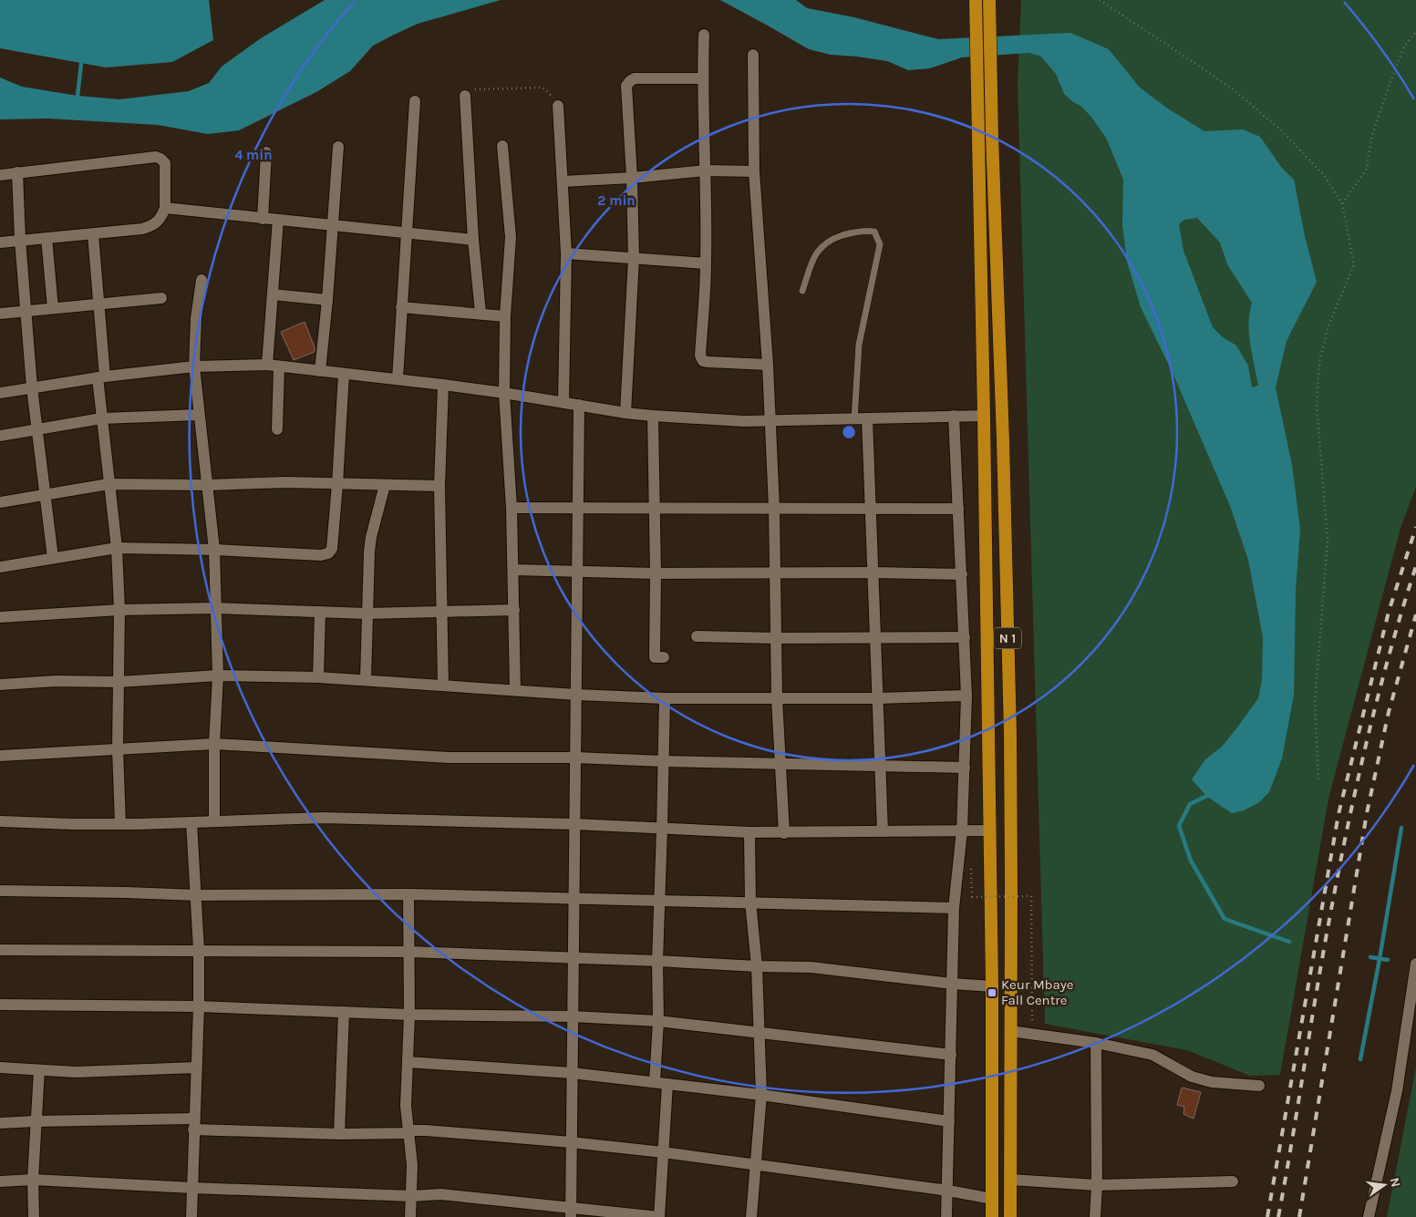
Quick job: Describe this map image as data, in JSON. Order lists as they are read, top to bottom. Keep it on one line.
{"streets":{"highway":["N 1"]},"places":{"transit":["Keur Mbaye Fall Centre"]},"north":"right","rings":["4 min","2 min"]}
